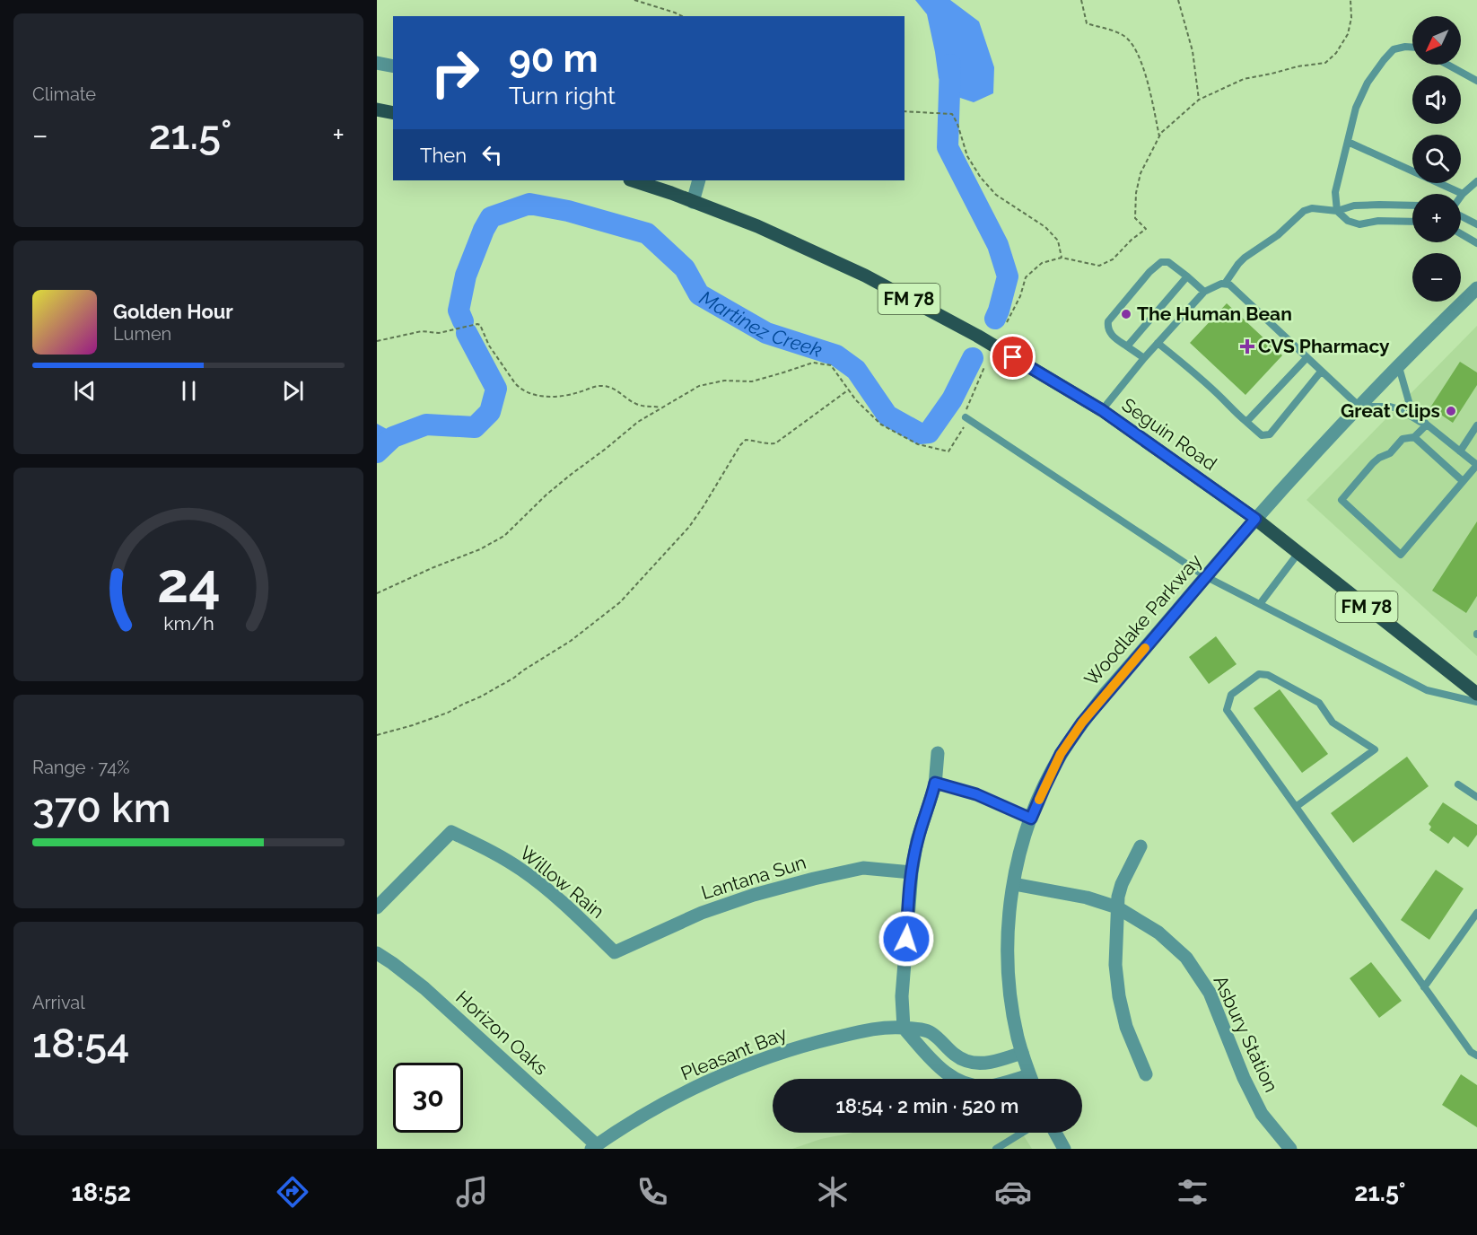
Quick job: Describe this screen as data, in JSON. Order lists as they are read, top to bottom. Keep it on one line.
{"streets":{"main road":["FM 78","Seguin Road"],"street":["Woodlake Parkway","Lantana Sun","Willow Rain","Horizon Oaks","Asbury Station","Pleasant Bay"]},"crossings":[["Seguin Road","Woodlake Parkway"],["Woodlake Parkway","Asbury Station"],["Woodlake Parkway","Pleasant Bay"],["Lantana Sun","Willow Rain"],["Horizon Oaks","Pleasant Bay"]],"water":["Martinez Creek"],"places":{"other":["The Human Bean","Great Clips"],"health":["CVS Pharmacy"]},"north":"bottom left","page":{"tile":["Climate",["Range · 74%","370 km"],["Arrival","18:54"]],"map_buttons":["+","−"],"turn":["90 m","Turn right"],"heat":["−","21.5°","+"],"then":"Then","song":["Golden Hour","Lumen"],"limit":"30","trip":"18:54 · 2 min · 520 m","tabs":["18:52","21.5°"],"gauge":["24","km/h"]}}
